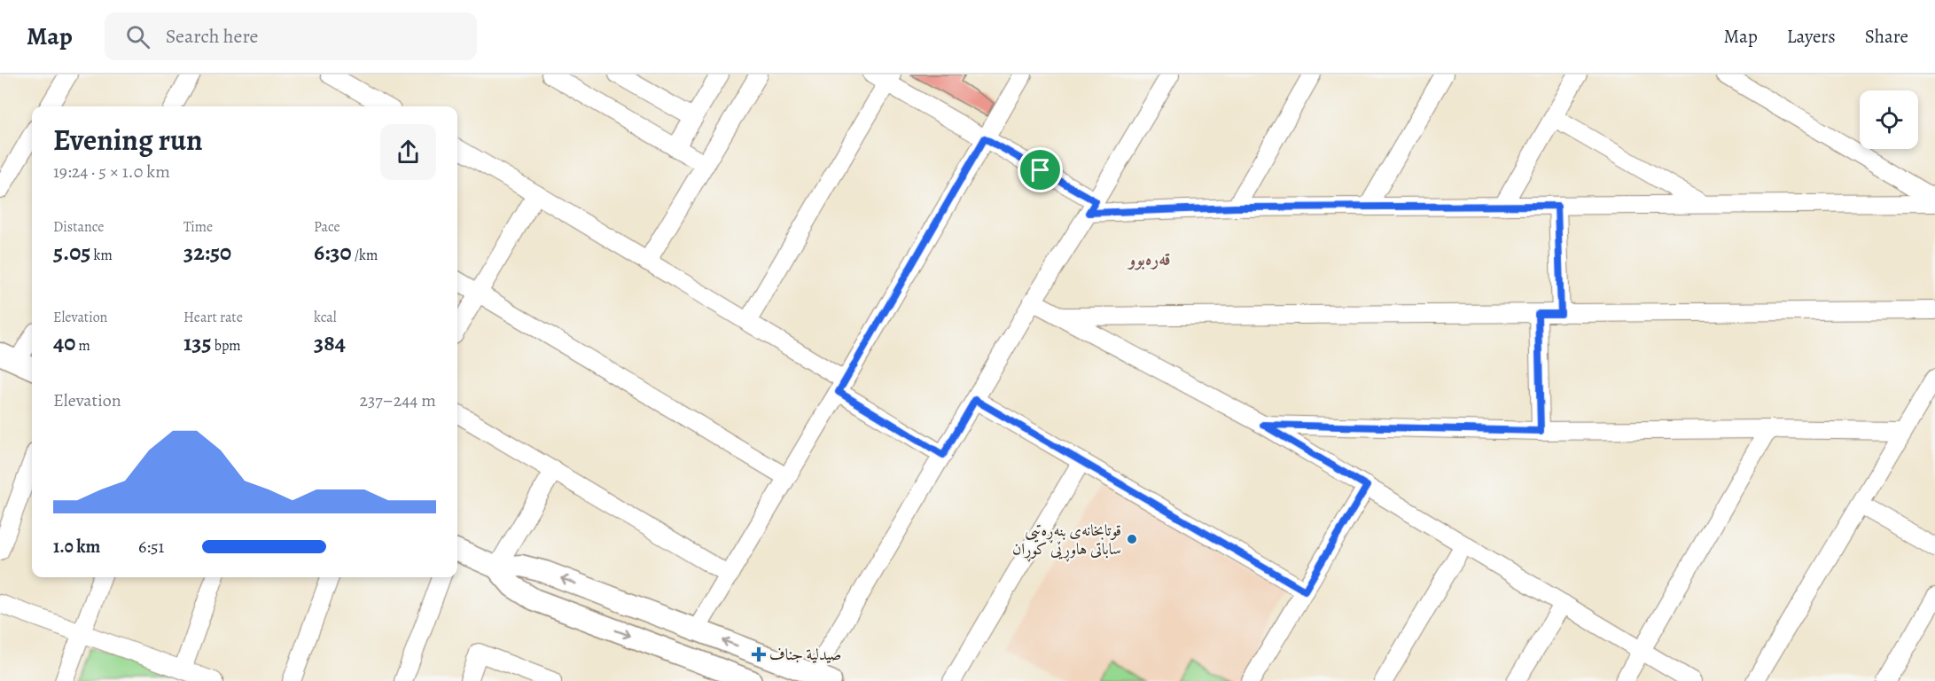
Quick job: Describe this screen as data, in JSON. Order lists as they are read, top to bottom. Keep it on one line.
{"districts":["قەرەبوو"],"places":{"other":["قوتابخانەی بنەڕەتیی ساباتی هاوڕێی کوڕان"],"health":["صيدلية جناف"]},"page":{"header":"Map","search":"Search here","nav":["Map","Layers","Share"],"heading":["Evening run","19:24 · 5 × 1.0 km"],"stats":[["Distance","5.05 km"],["Time","32:50"],["Pace","6:30 /km"],["Elevation","40 m"],["Heart rate","135 bpm"],["kcal","384"]],"chart":["Elevation","237–244 m"],"list":[{"name":"1.0 km","note":"6:51"}]}}
